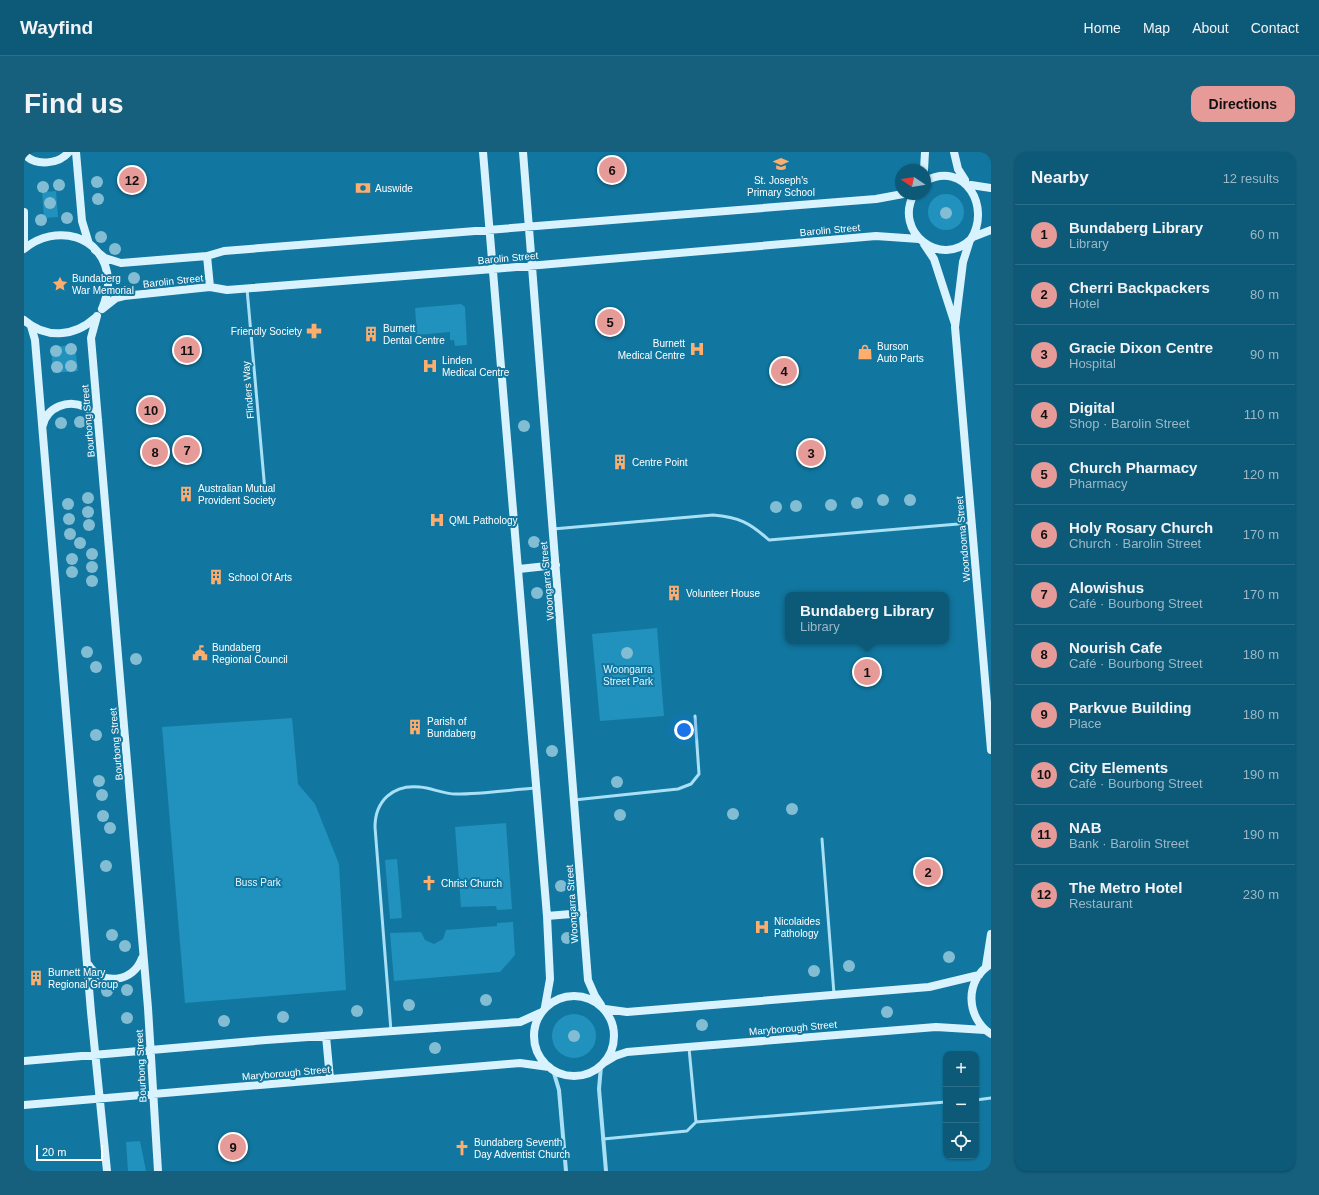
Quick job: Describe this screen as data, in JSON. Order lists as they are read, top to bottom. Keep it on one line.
{"streets":{"main road":["Barolin Street","Bourbong Street","Woondooma Street","Woongarra Street","Maryborough Street"],"lane":["Flinders Way"]},"crossings":[["Barolin Street","Flinders Way"],["Barolin Street","Bourbong Street"],["Barolin Street","Woondooma Street"],["Barolin Street","Woongarra Street"],["Bourbong Street","Maryborough Street"],["Woongarra Street","Maryborough Street"]],"parks":["Woongarra Street Park","Buss Park"],"places":{"school or university":["St. Joseph's Primary School"],"bank":["Auswide"],"place":["Bundaberg War Memorial"],"pharmacy":["Friendly Society"],"building":["Burnett Dental Centre","Centre Point","Australian Mutual Provident Society","School Of Arts","Volunteer House","Parish of Bundaberg","Burnett Mary Regional Group"],"hospital":["Burnett Medical Centre","Linden Medical Centre","QML Pathology","Nicolaides Pathology"],"shop":["Burson Auto Parts"],"public building":["Bundaberg Regional Council"],"church":["Christ Church","Bundaberg Seventh Day Adventist Church"]},"scale_bar":"20 m","north":"left","page":{"header":"Wayfind","nav":["Home","Map","About","Contact"],"buttons":"Directions","title":"Find us","heading":["Nearby","12 results"],"pins":["6","12","5","11","4","10","7","8","3","1","2","9"],"list":[{"mark":"1","name":"Bundaberg Library","note":"Library","value":"60 m"},{"mark":"2","name":"Cherri Backpackers","note":"Hotel","value":"80 m"},{"mark":"3","name":"Gracie Dixon Centre","note":"Hospital","value":"90 m"},{"mark":"4","name":"Digital","note":"Shop · Barolin Street","value":"110 m"},{"mark":"5","name":"Church Pharmacy","note":"Pharmacy","value":"120 m"},{"mark":"6","name":"Holy Rosary Church","note":"Church · Barolin Street","value":"170 m"},{"mark":"7","name":"Alowishus","note":"Café · Bourbong Street","value":"170 m"},{"mark":"8","name":"Nourish Cafe","note":"Café · Bourbong Street","value":"180 m"},{"mark":"9","name":"Parkvue Building","note":"Place","value":"180 m"},{"mark":"10","name":"City Elements","note":"Café · Bourbong Street","value":"190 m"},{"mark":"11","name":"NAB","note":"Bank · Barolin Street","value":"190 m"},{"mark":"12","name":"The Metro Hotel","note":"Restaurant","value":"230 m"}],"popup":["Bundaberg Library","Library"],"map_buttons":["+","−"],"scale":"20 m"}}
